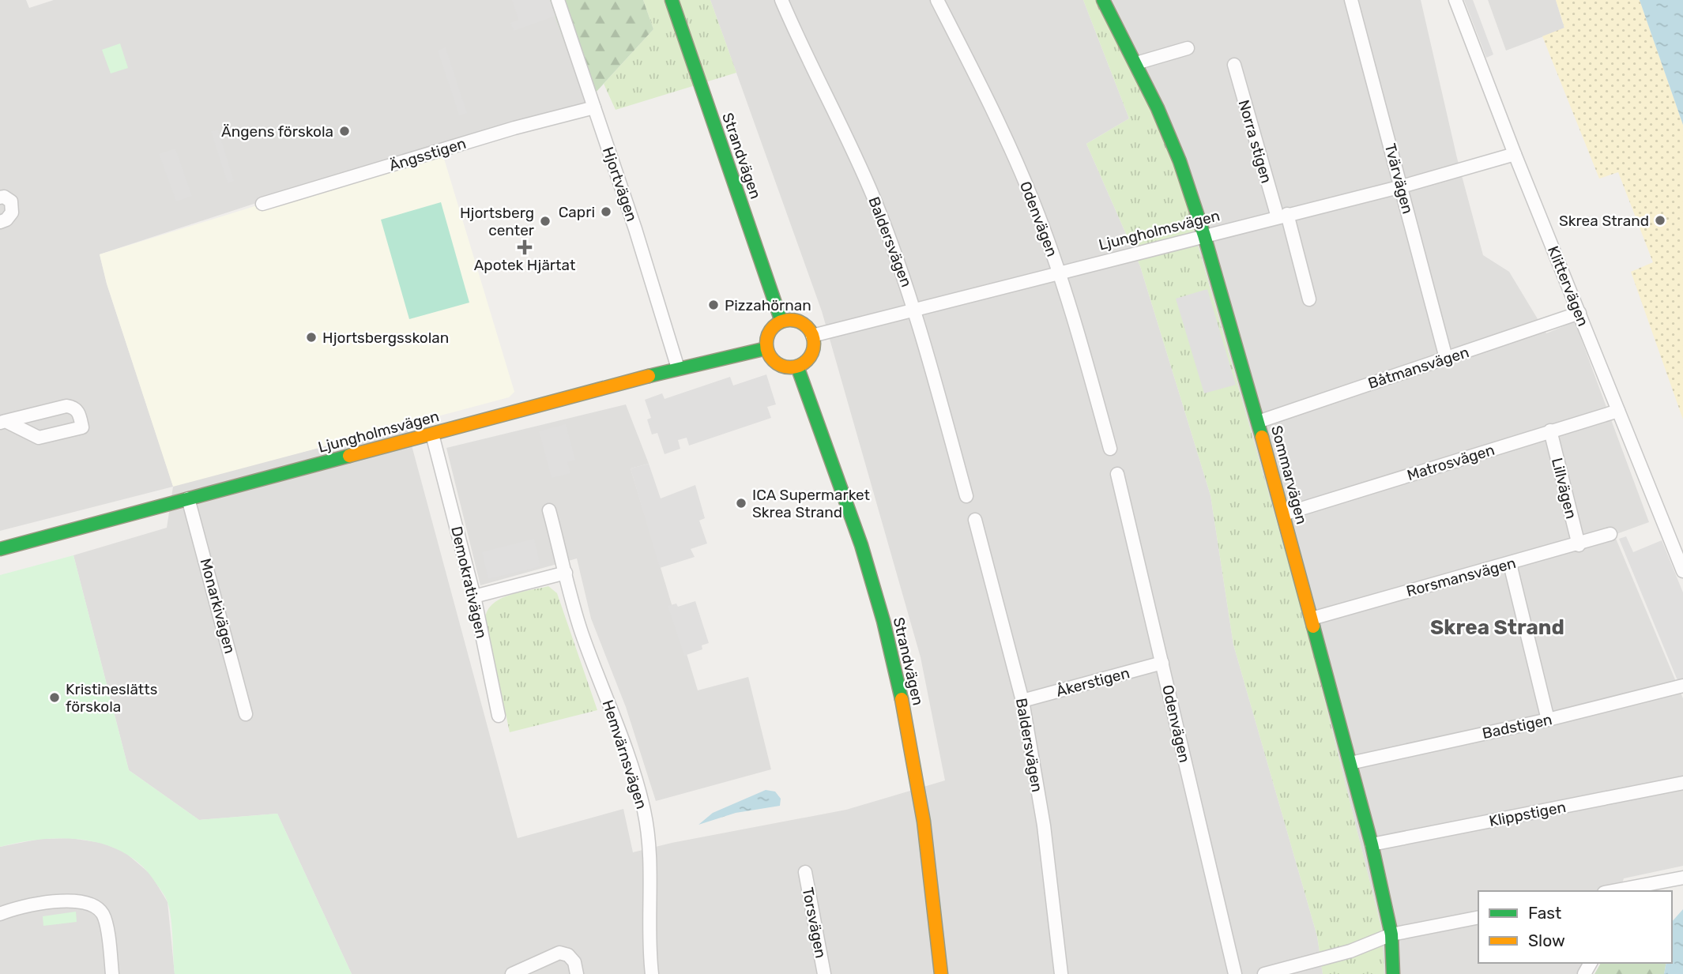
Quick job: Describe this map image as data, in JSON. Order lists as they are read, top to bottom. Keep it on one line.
{"streets":{"street":["Norra stigen","Ängsstigen","Strandvägen","Tvärvägen","Hjortvägen","Odenvägen","Ljungholmsvägen","Baldersvägen","Klittervägen","Båtmansvägen","Matrosvägen","Sommarvägen","Lillvägen","Rorsmansvägen","Demokrativägen","Monarkivägen","Åkerstigen","Badstigen","Hemvärnsvägen","Klippstigen","Torsvägen"]},"crossings":[["Norra stigen","Ljungholmsvägen"],["Ängsstigen","Hjortvägen"],["Strandvägen","Ljungholmsvägen"],["Tvärvägen","Ljungholmsvägen"],["Tvärvägen","Båtmansvägen"],["Hjortvägen","Ljungholmsvägen"],["Odenvägen","Ljungholmsvägen"],["Odenvägen","Åkerstigen"],["Ljungholmsvägen","Baldersvägen"],["Ljungholmsvägen","Klittervägen"],["Ljungholmsvägen","Sommarvägen"],["Ljungholmsvägen","Demokrativägen"],["Ljungholmsvägen","Monarkivägen"],["Baldersvägen","Åkerstigen"],["Klittervägen","Båtmansvägen"],["Klittervägen","Matrosvägen"],["Båtmansvägen","Sommarvägen"],["Matrosvägen","Sommarvägen"],["Matrosvägen","Lillvägen"],["Sommarvägen","Rorsmansvägen"],["Sommarvägen","Badstigen"],["Sommarvägen","Klippstigen"],["Lillvägen","Rorsmansvägen"]],"districts":["Skrea Strand"],"places":{"other":["Ängens förskola","Capri","Skrea Strand","Hjortsberg center","Pizzahörnan","Hjortsbergsskolan","ICA Supermarket Skrea Strand","Kristineslätts förskola"],"health":["Apotek Hjärtat"]},"legend":["Fast","Slow"]}
